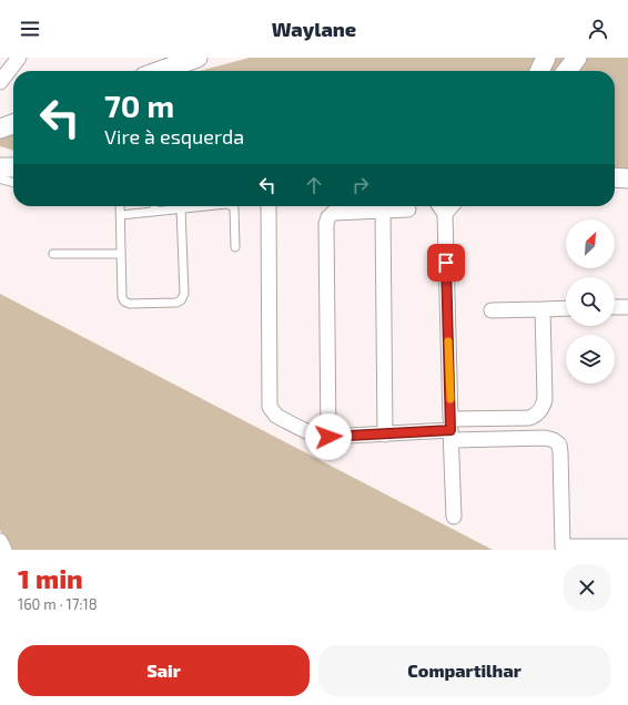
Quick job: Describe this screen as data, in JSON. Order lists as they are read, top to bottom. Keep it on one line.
{"north":"top right","page":{"header":"Waylane","turn":["70 m","Vire à esquerda"],"heading":["1 min","160 m · 17:18"],"buttons":["Sair","Compartilhar"]}}
